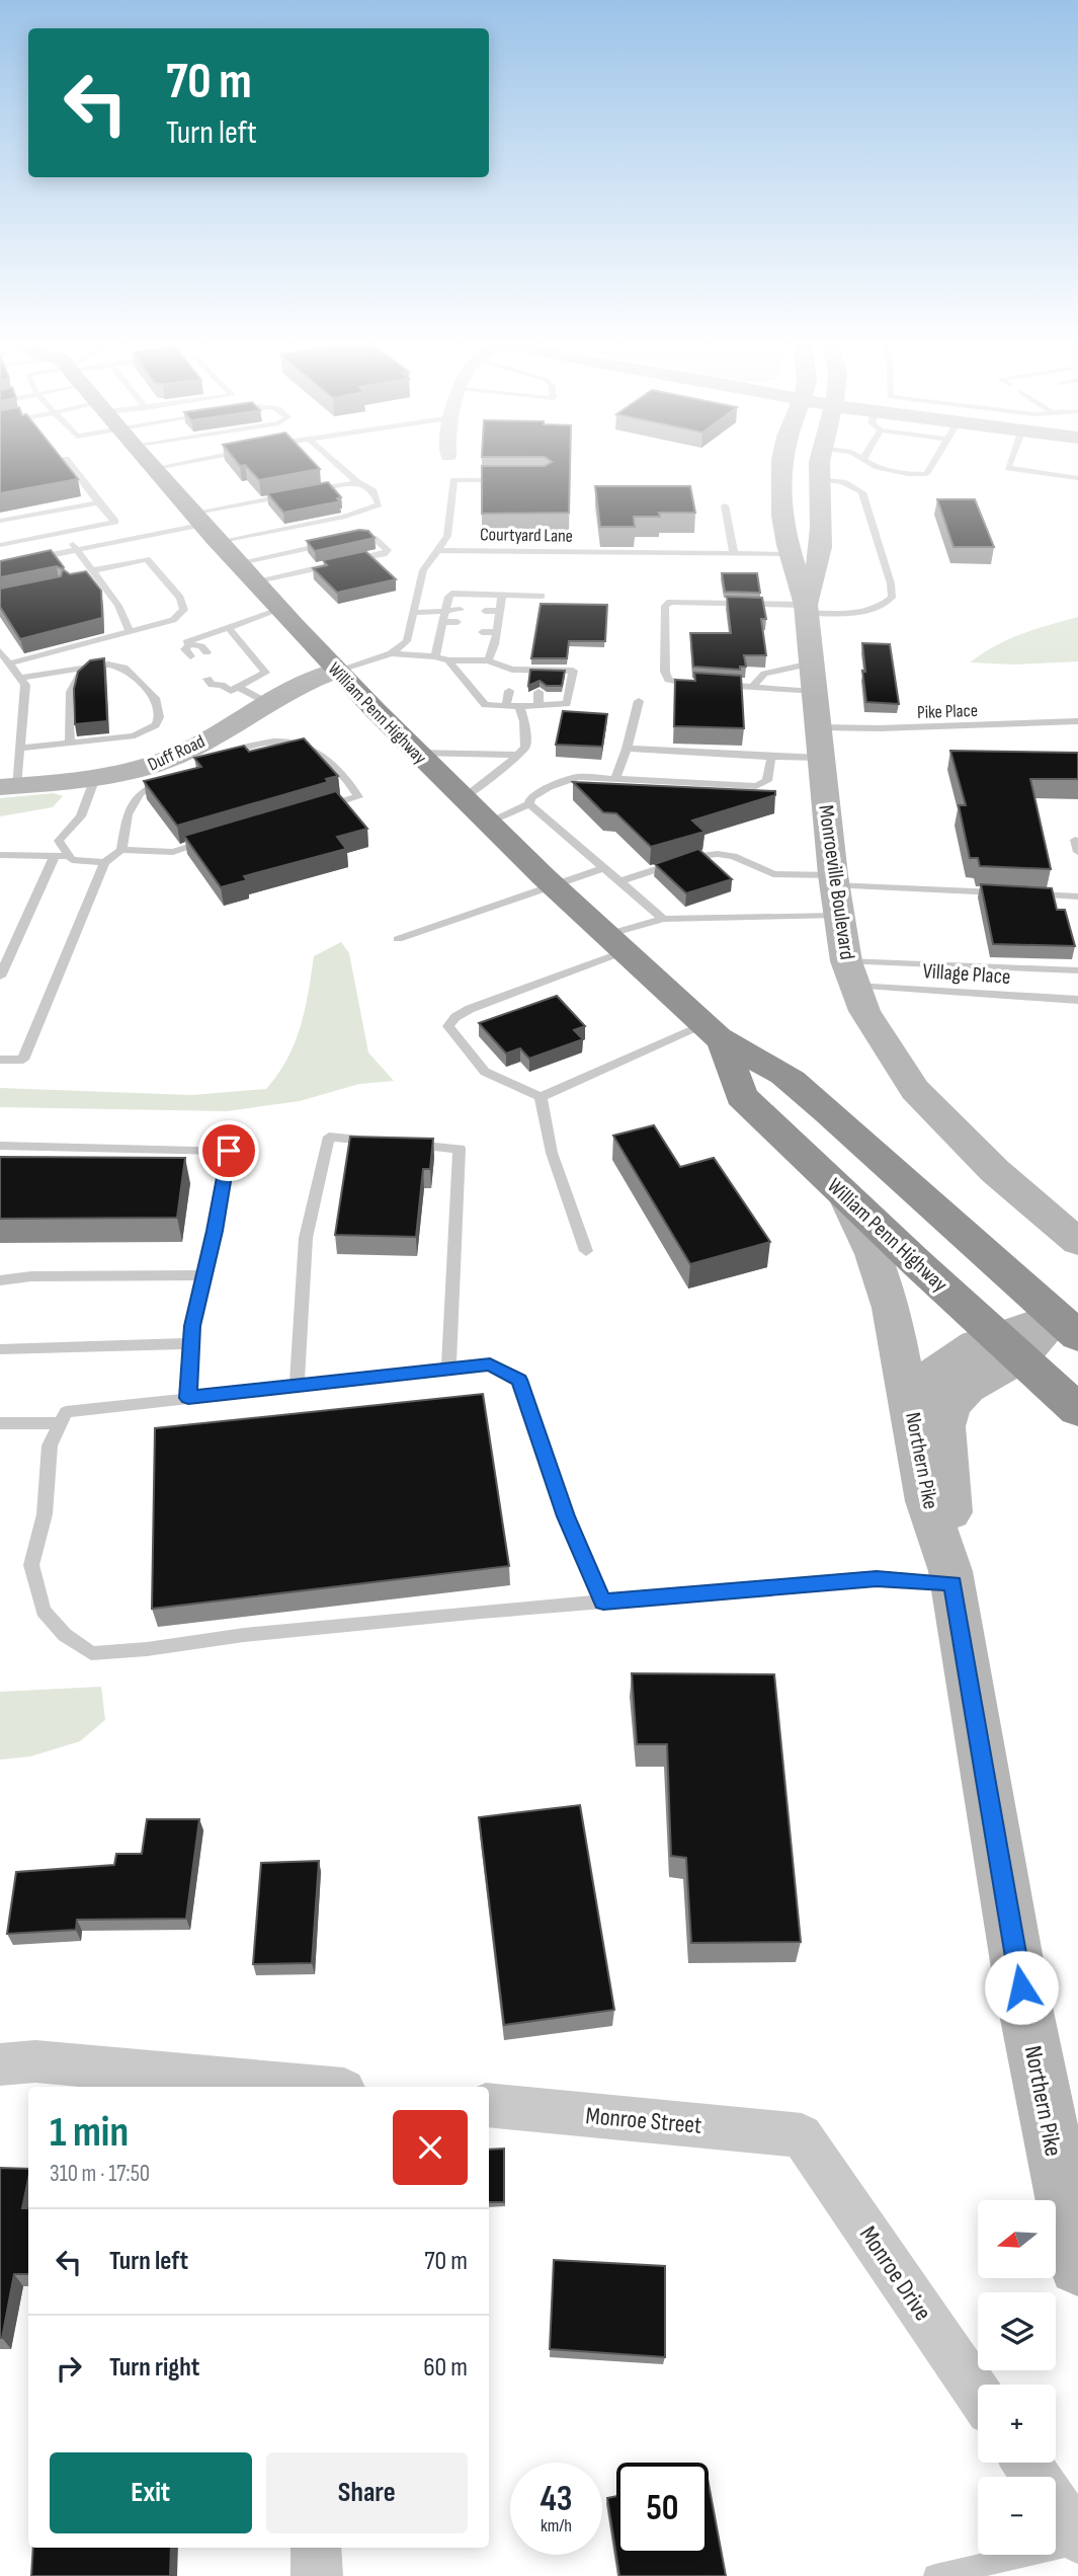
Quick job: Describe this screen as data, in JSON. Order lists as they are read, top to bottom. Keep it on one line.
{"streets":{"highway":["William Penn Highway"],"main road":["Duff Road","Monroeville Boulevard","Northern Pike"],"street":["Monroe Street","Monroe Drive"],"lane":["Courtyard Lane","Pike Place","Village Place"]},"crossings":[["Courtyard Lane","Monroeville Boulevard"],["Pike Place","Monroeville Boulevard"],["William Penn Highway","Duff Road"],["William Penn Highway","Northern Pike"],["Monroeville Boulevard","Village Place"],["Monroe Street","Monroe Drive"]],"north":"left","page":{"turn":["70 m","Turn left"],"heading":["1 min","310 m · 17:50"],"map_buttons":["+","−"],"list":[{"name":"Turn left","value":"70 m"},{"name":"Turn right","value":"60 m"}],"buttons":["Exit","Share"],"speed":"43 km/h","limit":"50"}}
